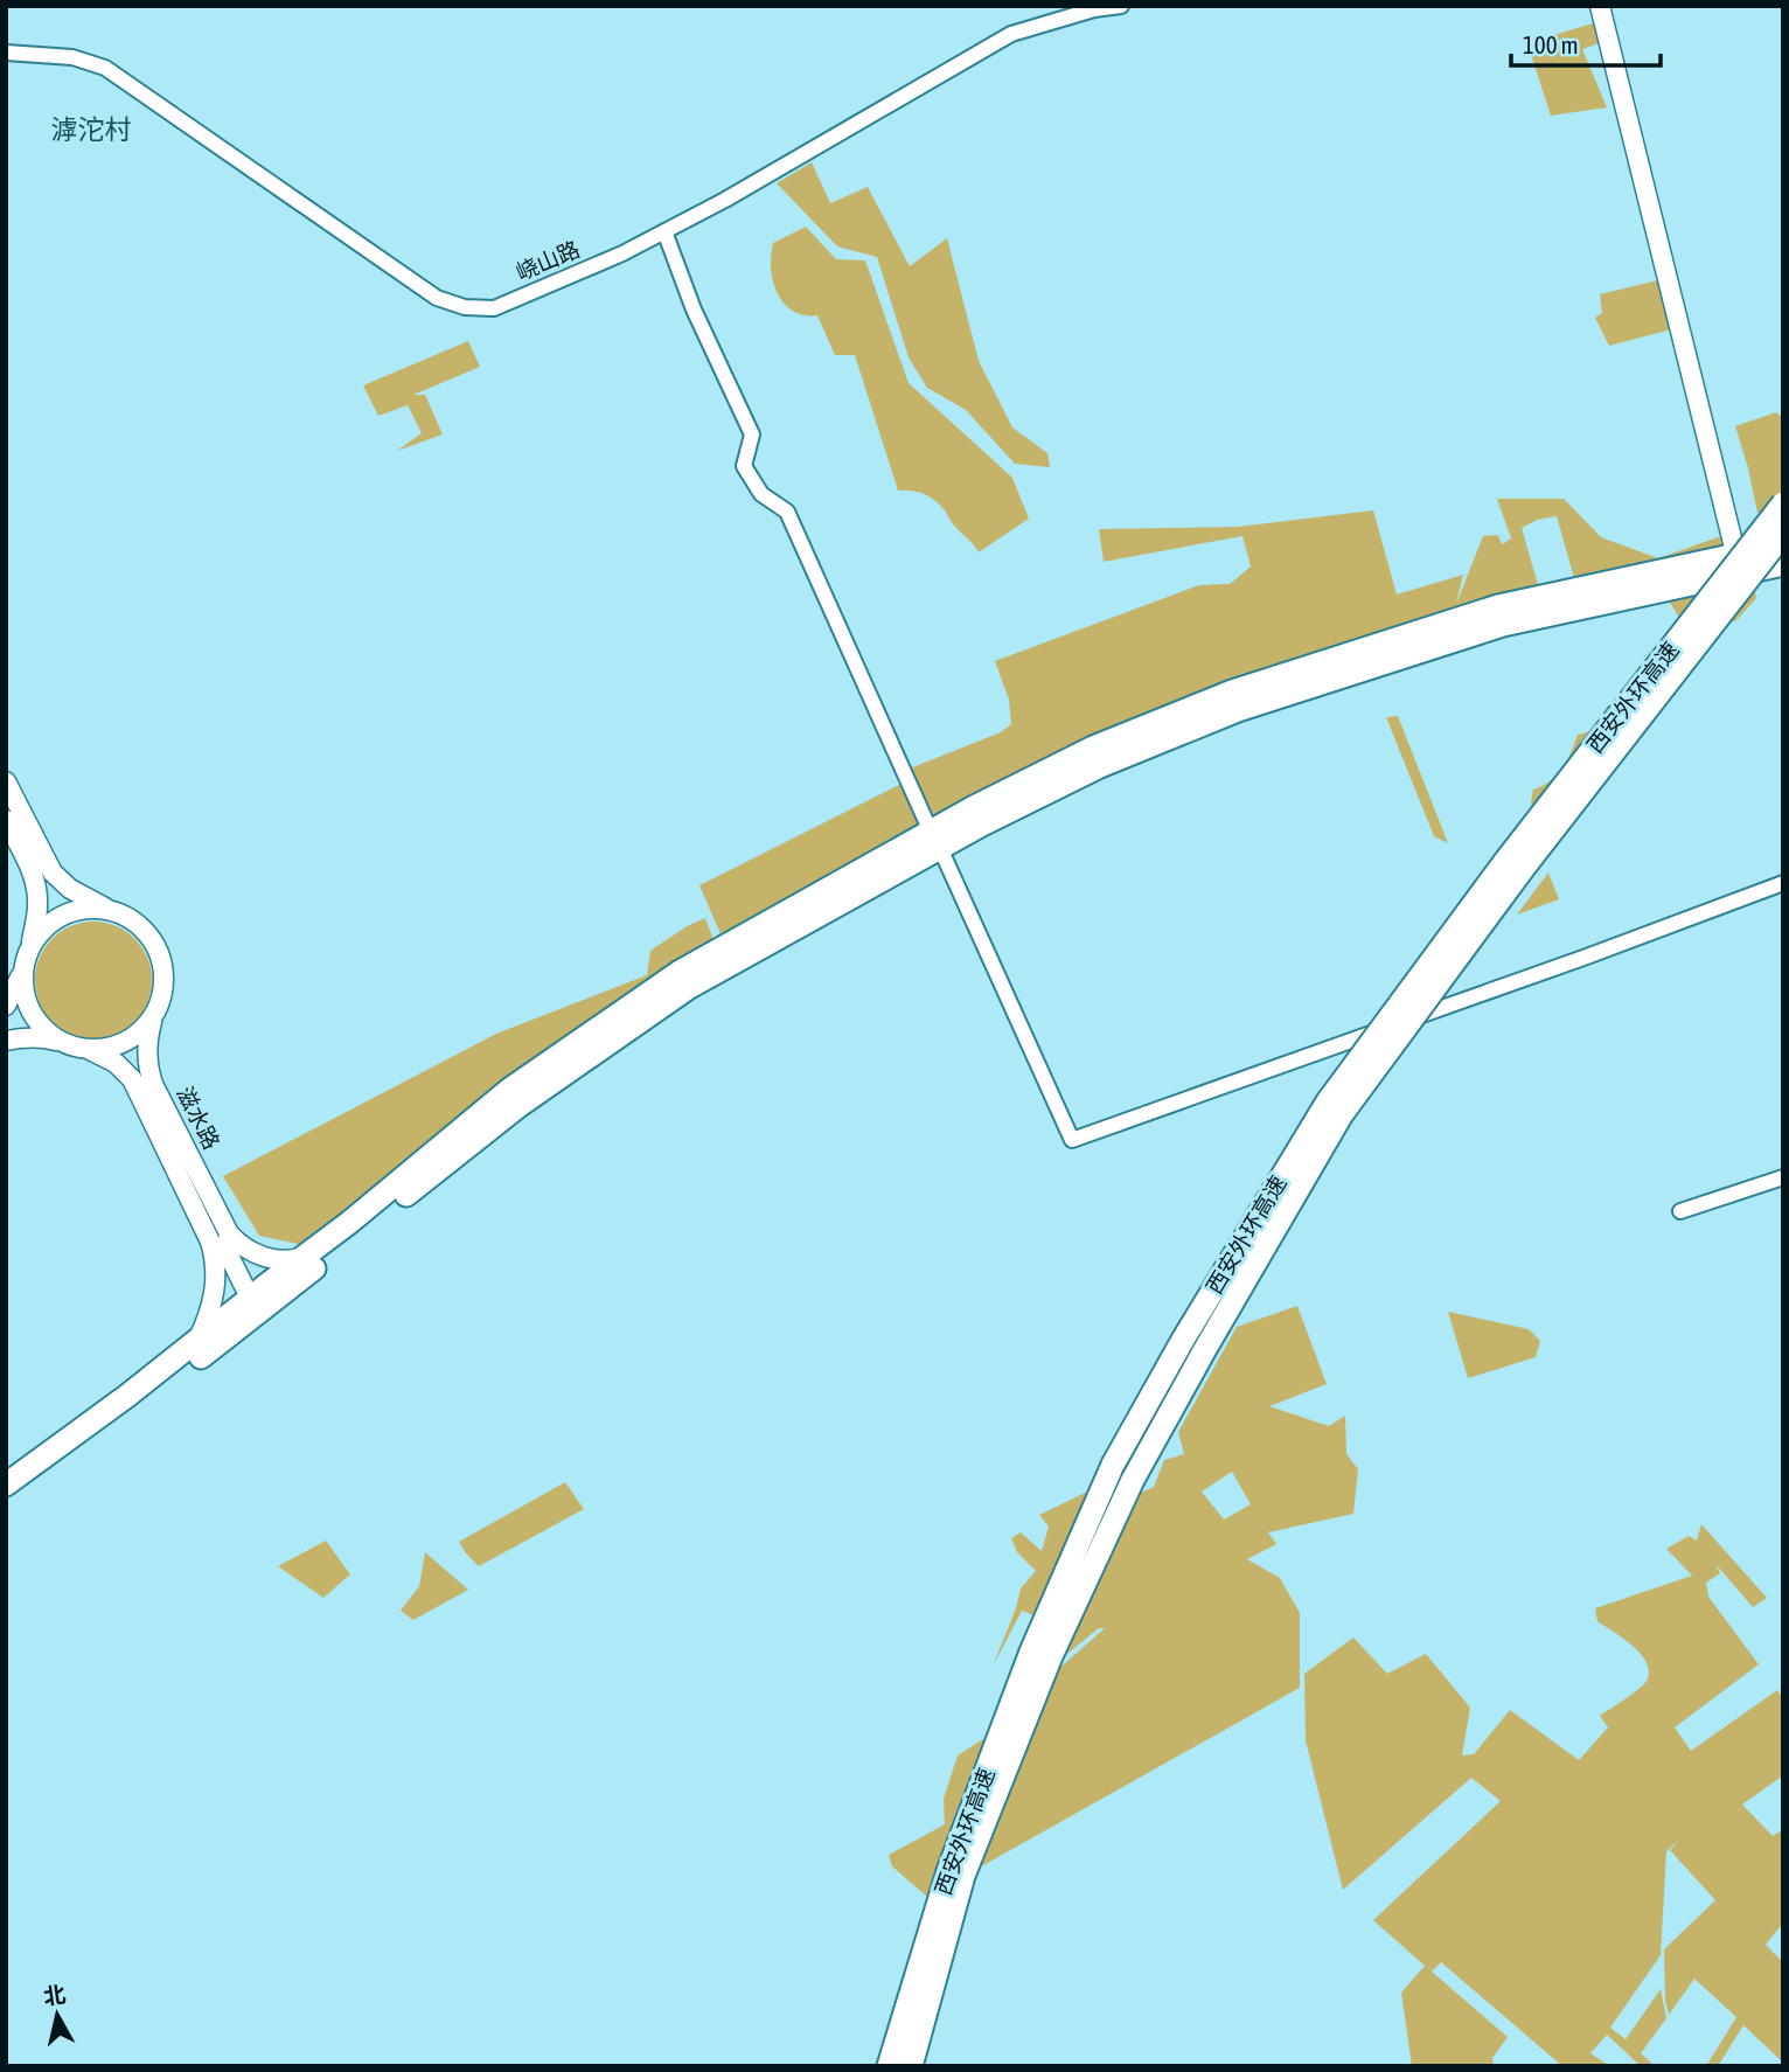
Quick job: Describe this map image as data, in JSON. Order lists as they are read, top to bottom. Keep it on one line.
{"streets":{"highway":["西安外环高速"],"main road":["滋水路"],"street":["峣山路"]},"districts":["滹沱村"],"scale_bar":"100 m","north":"top"}
